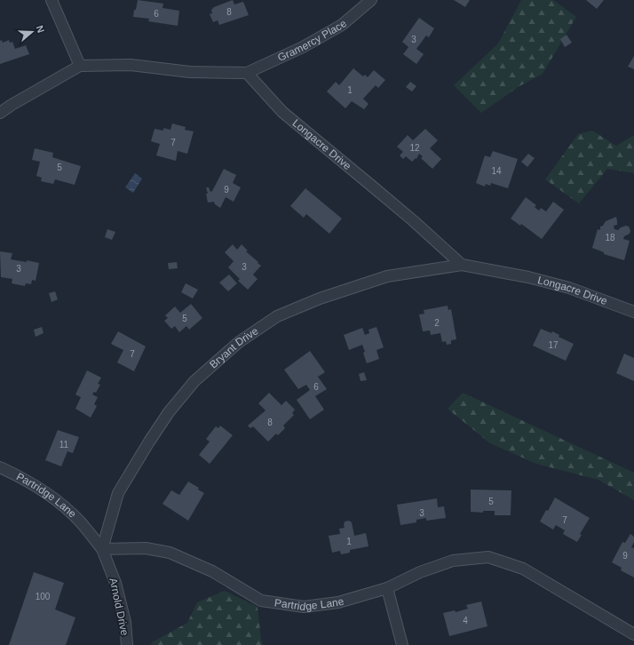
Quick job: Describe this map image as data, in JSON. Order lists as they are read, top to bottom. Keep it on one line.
{"streets":{"street":["Gramercy Place","Longacre Drive","Bryant Drive","Partridge Lane","Arnold Drive"]},"crossings":[["Gramercy Place","Longacre Drive"],["Longacre Drive","Bryant Drive"],["Bryant Drive","Partridge Lane"],["Bryant Drive","Arnold Drive"],["Partridge Lane","Arnold Drive"]],"house_numbers":["8","6","3","1","7","12","5","14","9","18","3","3","5","2","17","7","6","8","11","5","3","7","1","9","100","4"],"north":"right"}
